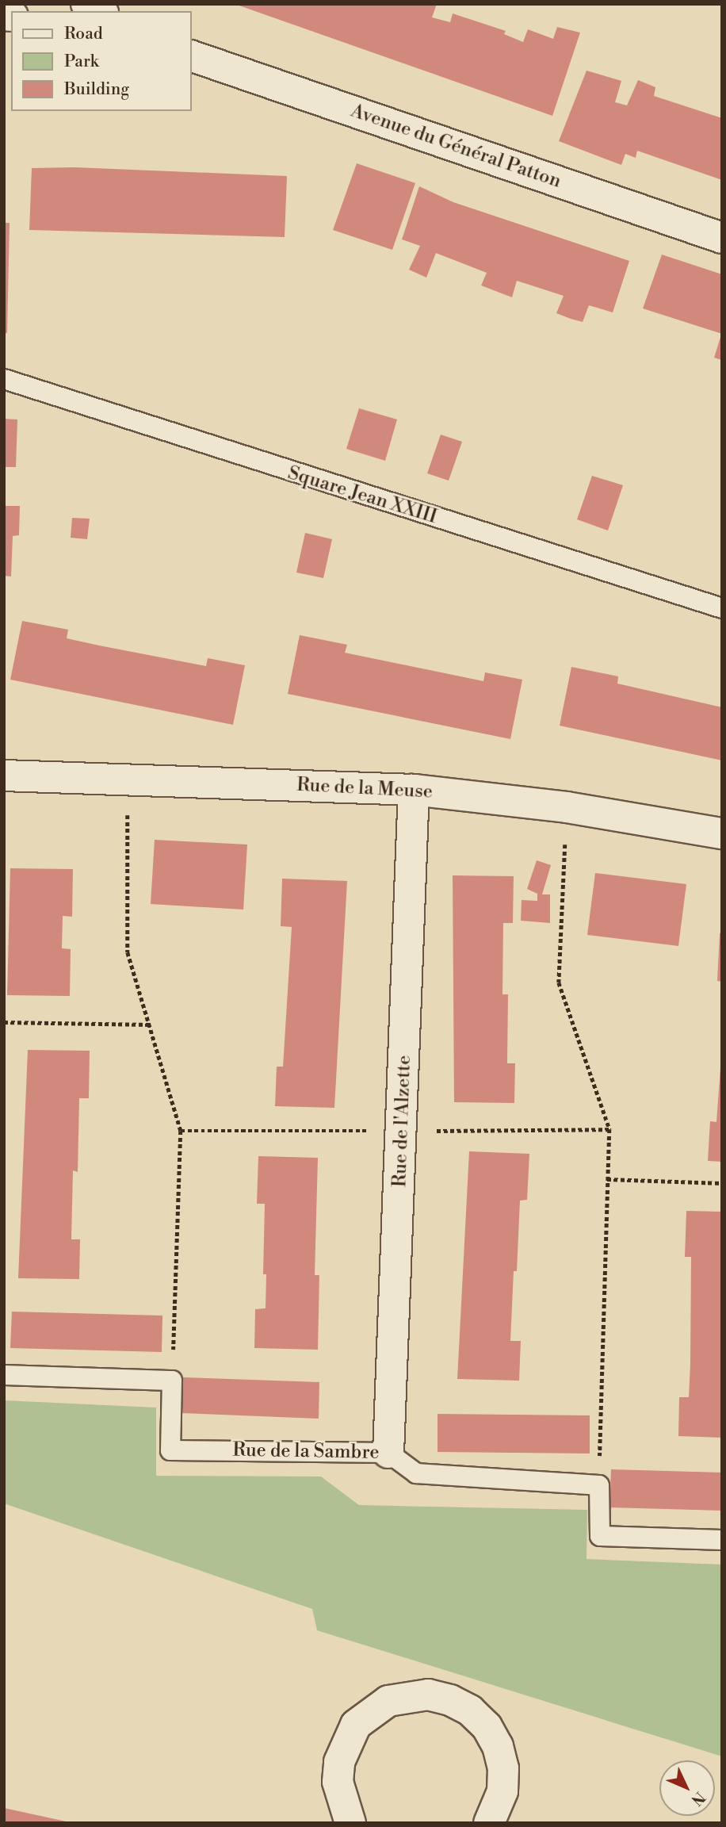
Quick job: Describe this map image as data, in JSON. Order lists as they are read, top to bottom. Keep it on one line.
{"streets":{"street":["Avenue du Général Patton","Rue de la Meuse","Rue de l'Alzette"],"lane":["Square Jean XXIII","Rue de la Sambre"]},"crossings":[["Rue de la Meuse","Rue de l'Alzette"],["Rue de l'Alzette","Rue de la Sambre"]],"legend":["Road","Park","Building"],"north":"bottom right"}
